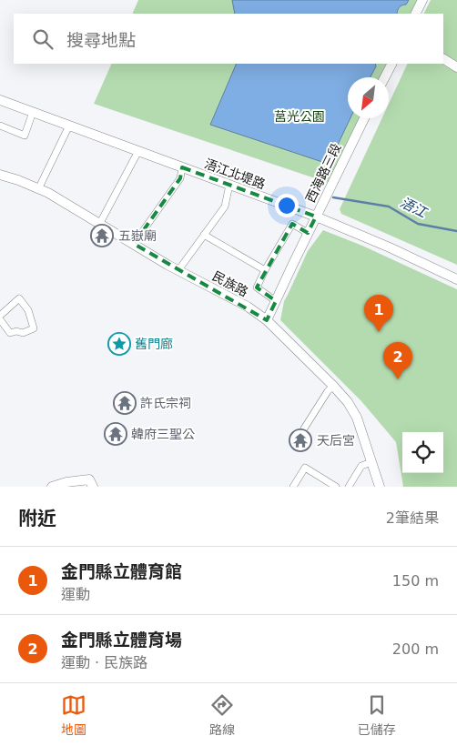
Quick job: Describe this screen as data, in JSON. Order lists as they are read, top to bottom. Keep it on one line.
{"streets":{"main road":["西海路三段","浯江北堤路","民族路"]},"crossings":[["西海路三段","浯江北堤路"],["西海路三段","民族路"]],"water":["浯江"],"parks":["莒光公園"],"places":{"temple":["五嶽廟","許氏宗祠","韓府三聖公","天后宮"],"place":["舊門廊"]},"north":"bottom left","page":{"search":"搜尋地點","pins":["1","2"],"heading":["附近","2筆結果"],"list":[{"mark":"1","name":"金門縣立體育館","note":"運動","value":"150 m"},{"mark":"2","name":"金門縣立體育場","note":"運動 · 民族路","value":"200 m"}],"nav":["地圖","路線","已儲存"]}}
